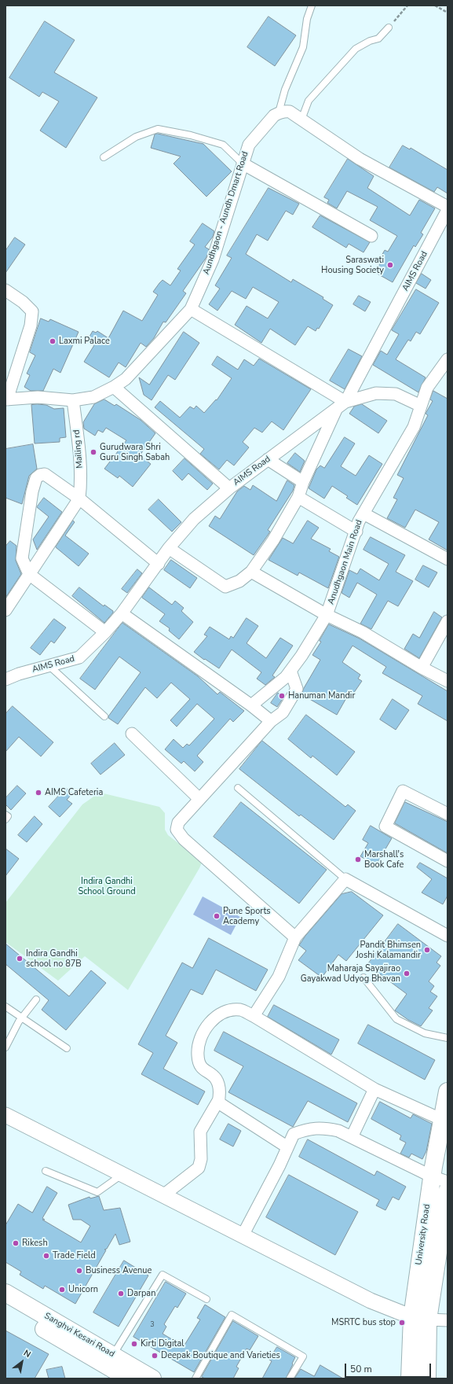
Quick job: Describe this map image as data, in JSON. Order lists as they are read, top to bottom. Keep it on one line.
{"streets":{"main road":["University Road","Sanghvi Kesari Road"],"street":["Aundhgaon - Aundh Dmart Road","AIMS Road","Mailing rd","Anudhgaon Main Road"]},"crossings":[["Aundhgaon - Aundh Dmart Road","Mailing rd"]],"parks":["Indira Gandhi School Ground"],"places":["Saraswati Housing Society","Laxmi Palace","Gurudwara Shri Guru Singh Sabah","Hanuman Mandir","AIMS Cafeteria","Marshall's Book Cafe","Pune Sports Academy","Pandit Bhimsen Joshi Kalamandir","Indira Gandhi school no 87B","Maharaja Sayajirao Gayakwad Udyog Bhavan","Rikesh","Trade Field","Business Avenue","Unicorn","Darpan","MSRTC bus stop","Kirti Digital","Deepak Boutique and Varieties"],"house_numbers":["3"],"scale_bar":"50 m","north":"top right"}
